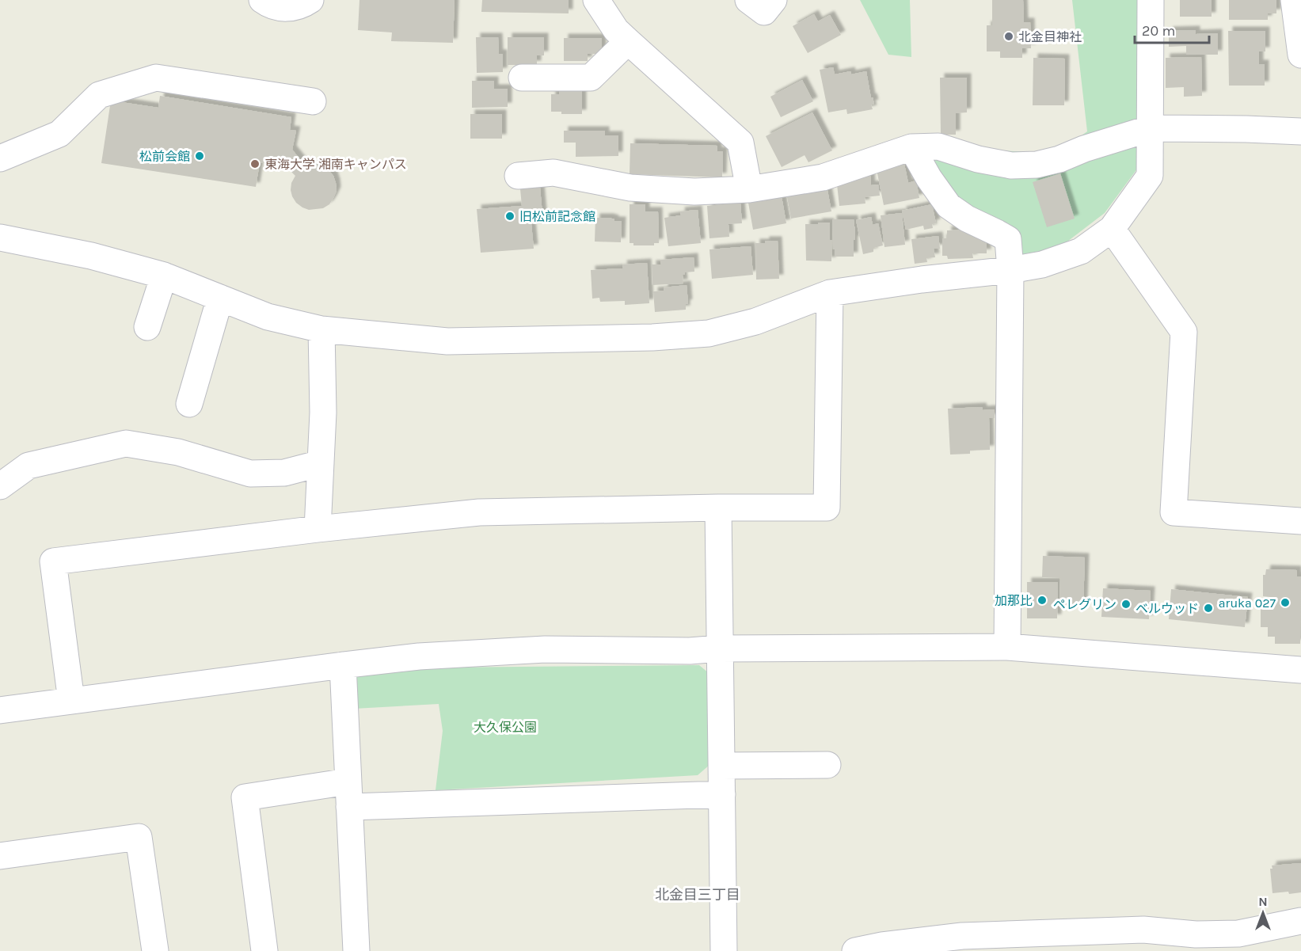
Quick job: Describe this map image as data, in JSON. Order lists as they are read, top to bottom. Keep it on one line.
{"districts":["北金目三丁目"],"parks":["大久保公園"],"places":["北金目神社","松前会館","東海大学 湘南キャンパス","旧松前記念館","加那比","aruka 027","ペレグリン","ベルウッド"],"scale_bar":"20 m","north":"top"}
